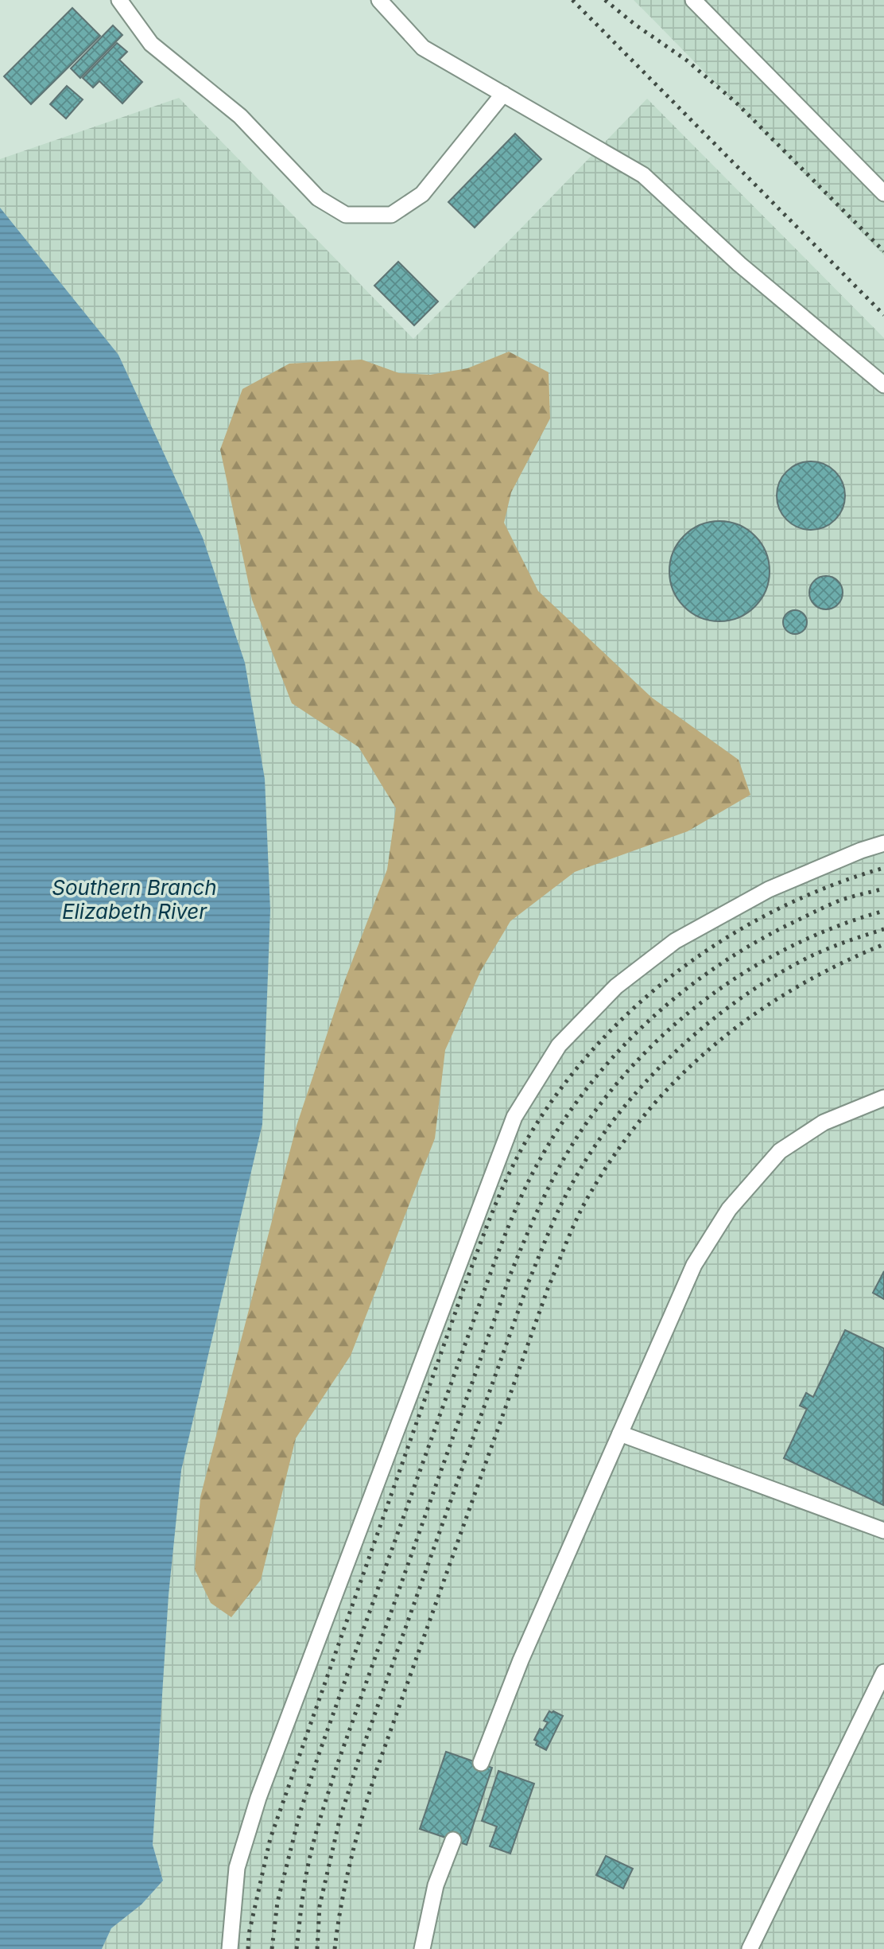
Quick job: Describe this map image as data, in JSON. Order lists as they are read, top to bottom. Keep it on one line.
{"water":["Southern Branch Elizabeth River"]}
